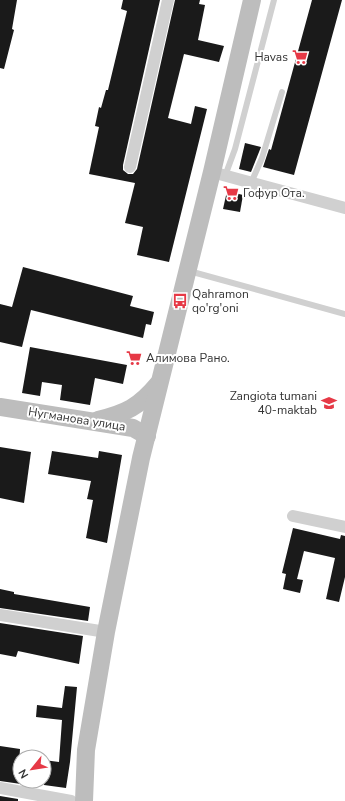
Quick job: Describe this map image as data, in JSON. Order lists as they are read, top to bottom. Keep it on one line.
{"streets":{"main road":["Нугманова улица"]},"places":{"supermarket":["Havas","Гофур Ота.","Алимова Рано."],"bus stop":["Qahramon qo'rg'oni"],"school or university":["Zangiota tumani 40-maktab"]},"north":"bottom left"}
